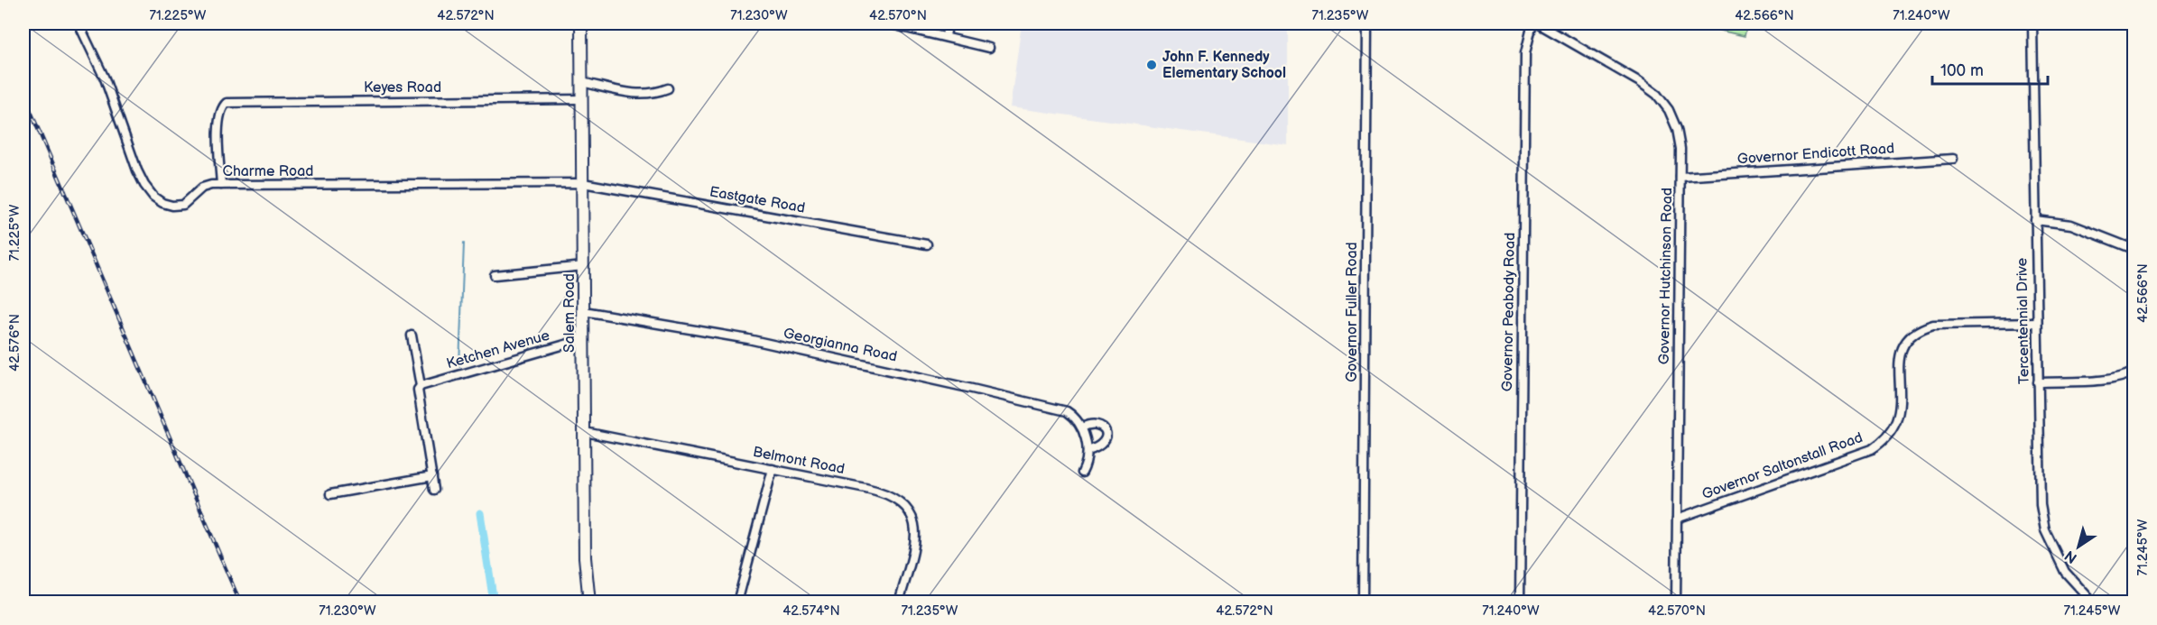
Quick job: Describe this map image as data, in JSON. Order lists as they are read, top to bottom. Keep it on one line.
{"streets":{"main road":["Salem Road"],"street":["Keyes Road","Governor Endicott Road","Charme Road","Eastgate Road","Governor Hutchinson Road","Governor Fuller Road","Governor Peabody Road","Tercentennial Drive","Georgianna Road","Ketchen Avenue","Belmont Road","Governor Saltonstall Road"]},"crossings":[["Keyes Road","Charme Road"],["Keyes Road","Salem Road"],["Governor Endicott Road","Governor Hutchinson Road"],["Charme Road","Eastgate Road"],["Charme Road","Salem Road"],["Eastgate Road","Salem Road"],["Governor Hutchinson Road","Governor Saltonstall Road"],["Salem Road","Georgianna Road"],["Salem Road","Ketchen Avenue"],["Salem Road","Belmont Road"],["Tercentennial Drive","Governor Saltonstall Road"]],"places":["John F. Kennedy Elementary School"],"scale_bar":"100 m","north":"bottom left","coordinates":["71.225°W","42.572°N","71.230°W","42.570°N","71.235°W","42.566°N","71.240°W","42.576°N","71.245°W","42.574°N"]}
